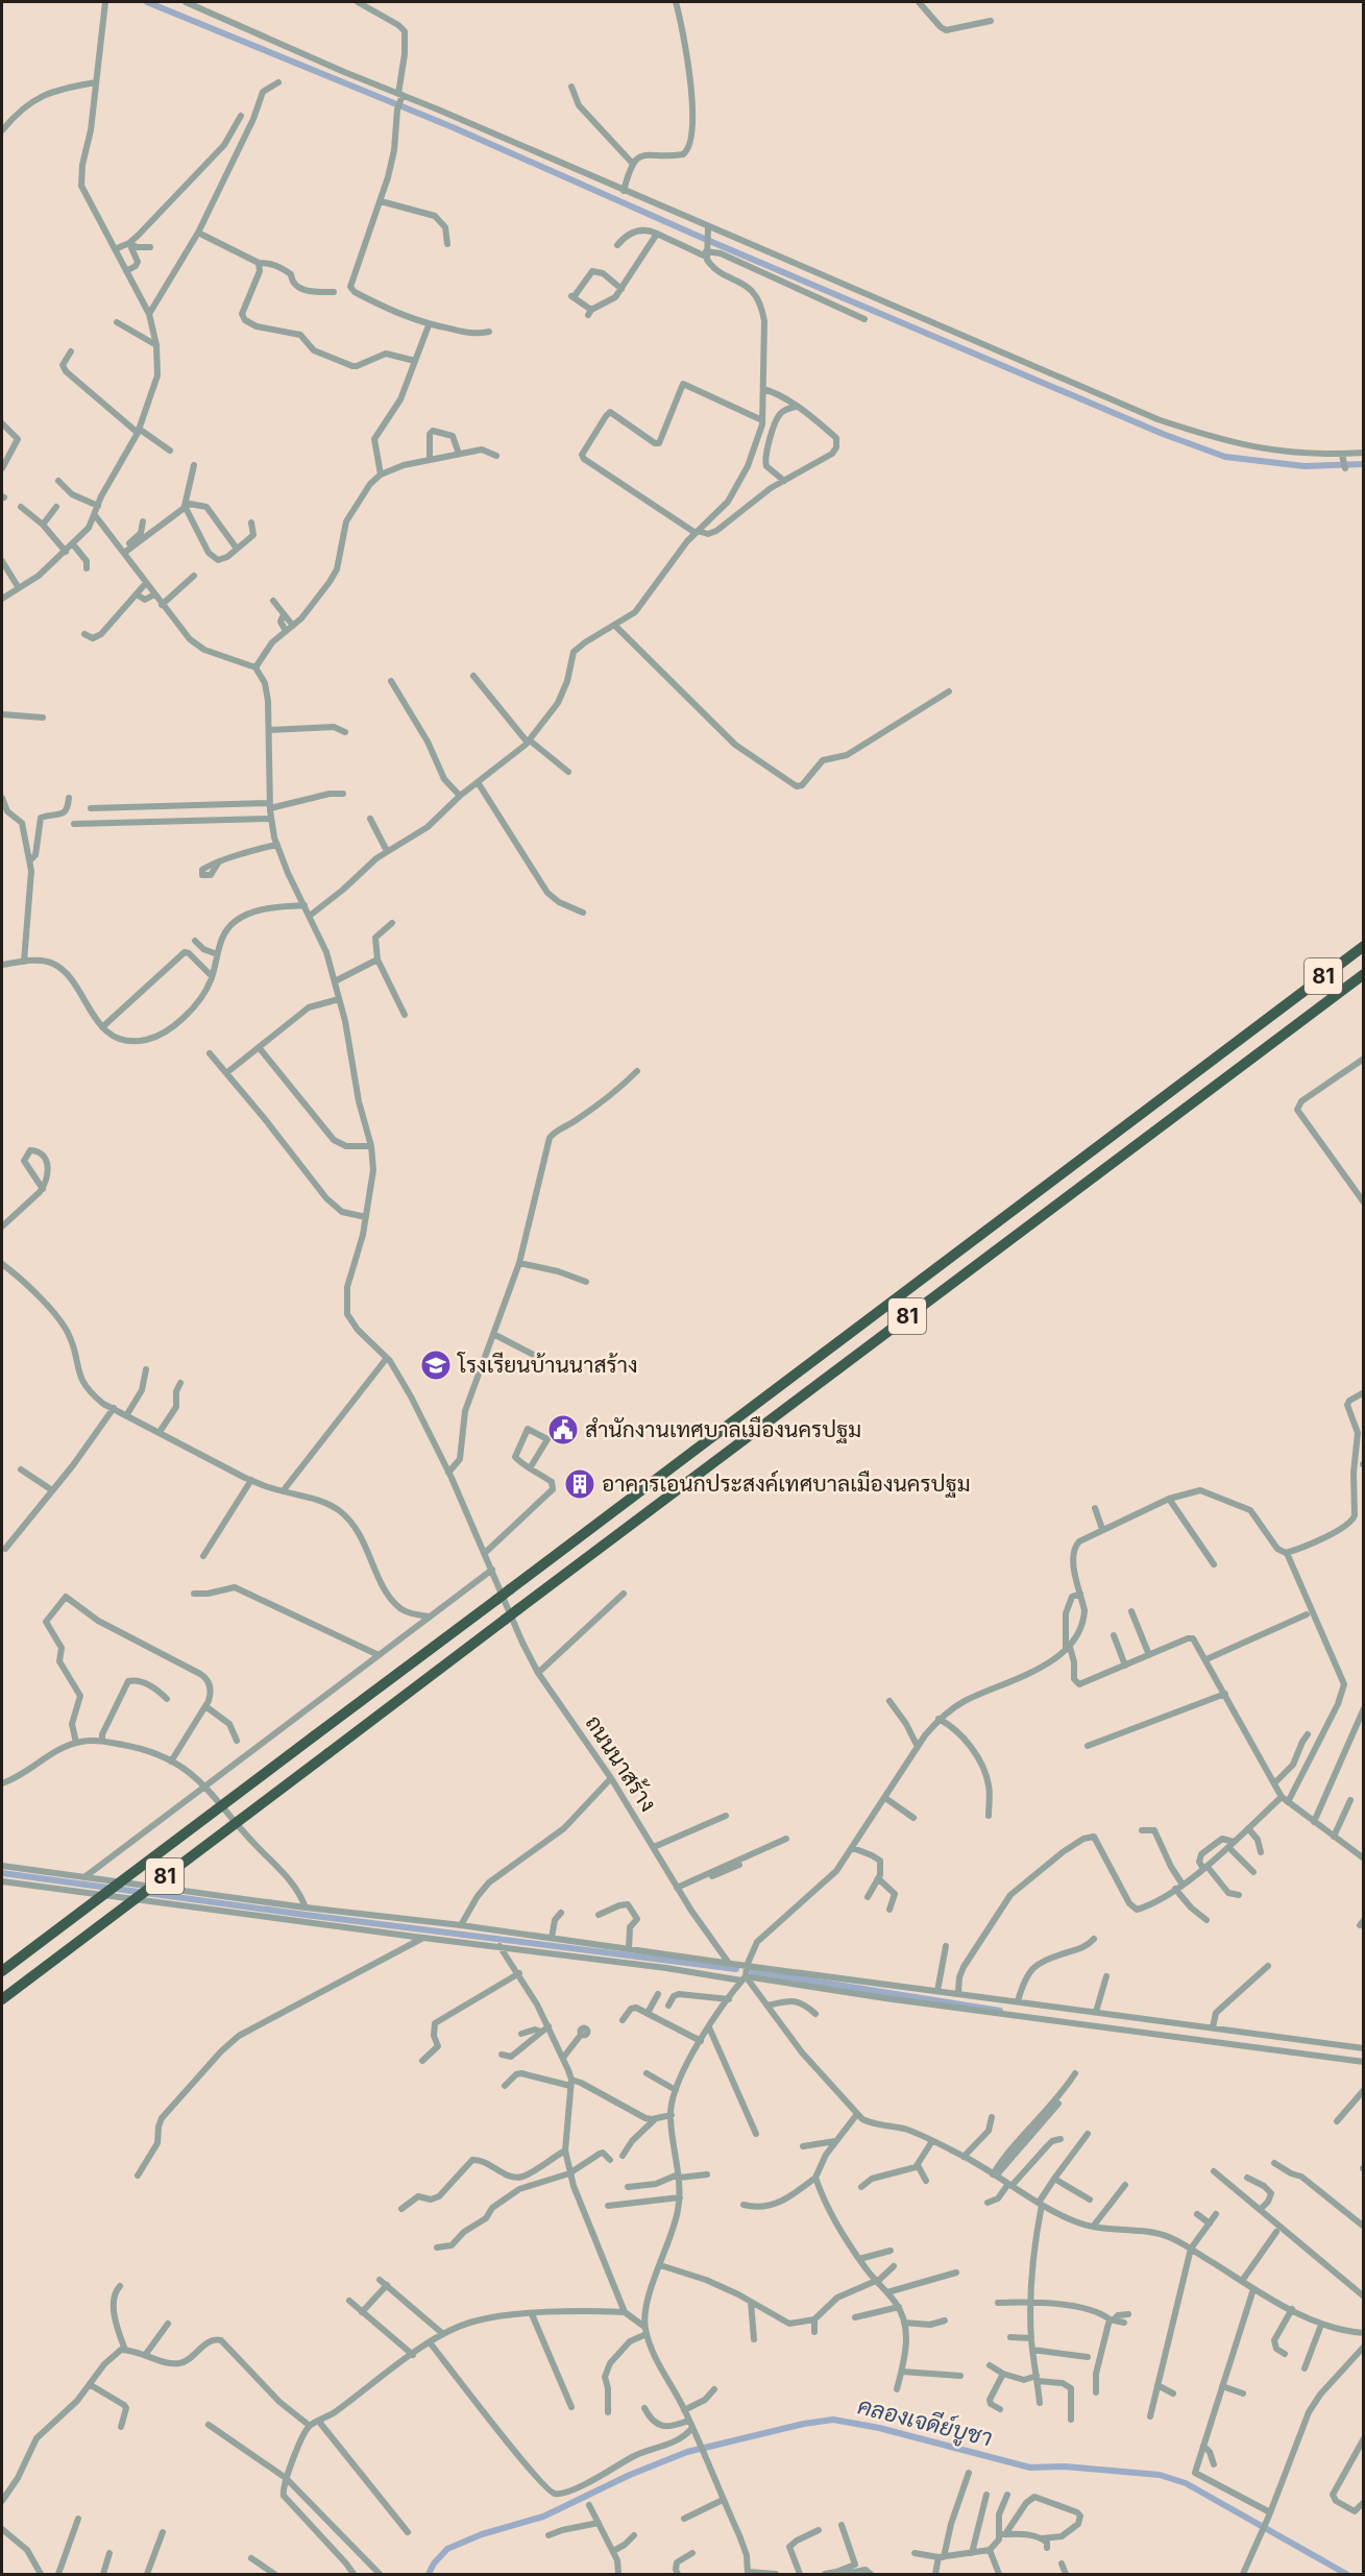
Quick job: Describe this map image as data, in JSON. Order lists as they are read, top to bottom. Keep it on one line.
{"streets":{"highway":["81"],"street":["ถนนนาสร้าง"]},"water":["คลองเจดีย์บูชา"],"places":{"school or university":["โรงเรียนบ้านนาสร้าง"],"public building":["สำนักงานเทศบาลเมืองนครปฐม"],"building":["อาคารเอนกประสงค์เทศบาลเมืองนครปฐม"]}}
